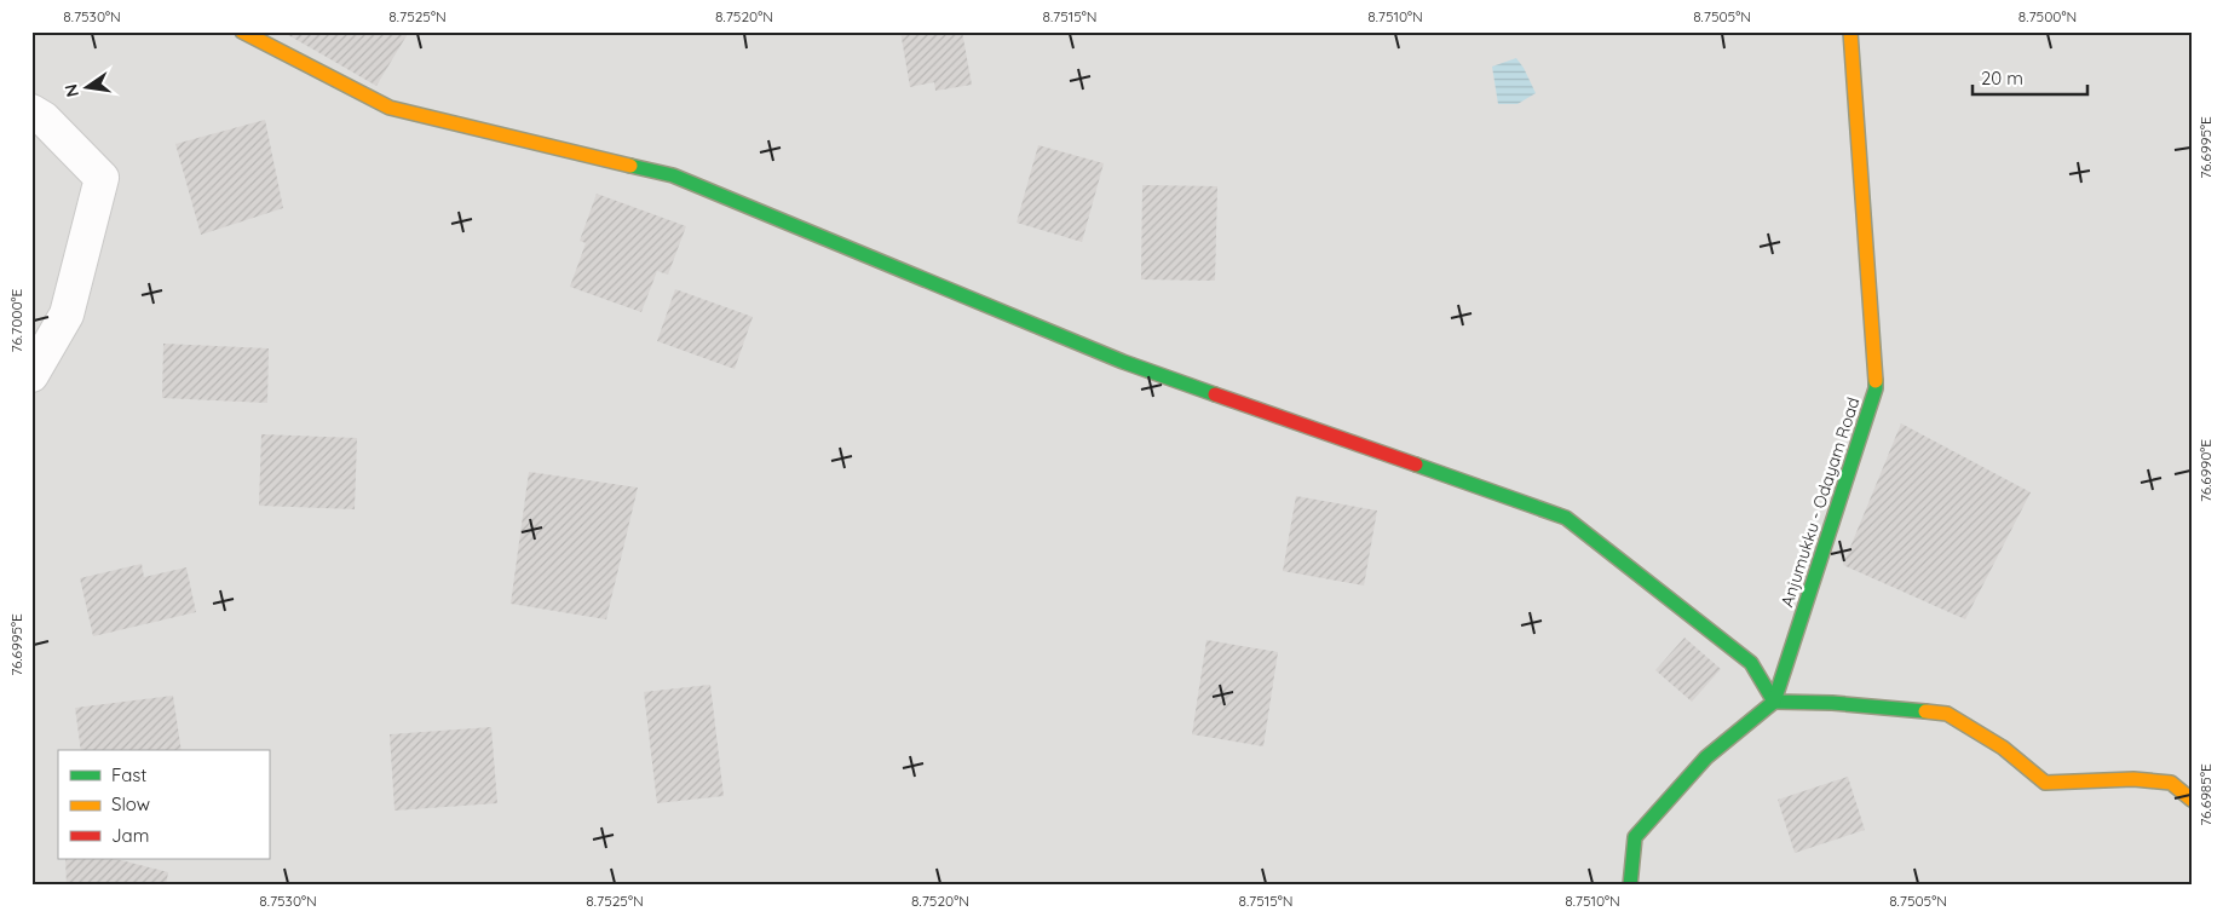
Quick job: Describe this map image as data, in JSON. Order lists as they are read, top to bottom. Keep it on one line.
{"streets":{"street":["Anjumukku - Odayam Road"]},"legend":["Fast","Slow","Jam"],"scale_bar":"20 m","north":"left","coordinates":["8.7530°N","8.7525°N","8.7520°N","8.7515°N","8.7510°N","8.7505°N","8.7500°N","76.6995°E","76.7000°E","76.6990°E","76.6985°E"]}
